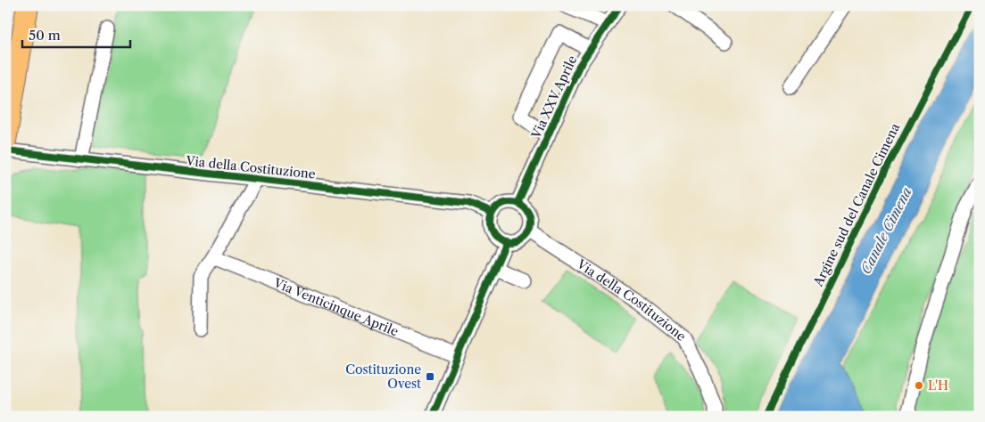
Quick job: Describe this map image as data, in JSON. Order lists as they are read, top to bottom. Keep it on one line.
{"streets":{"street":["Via XXV Aprile","Via della Costituzione","Via Venticinque Aprile"],"cycle path":["Argine sud del Canale Cimena"]},"crossings":[["Via XXV Aprile","Via della Costituzione"]],"water":["Canale Cimena"],"places":{"transit":["Costituzione Ovest"],"other":["L'H"]},"scale_bar":"50 m"}
